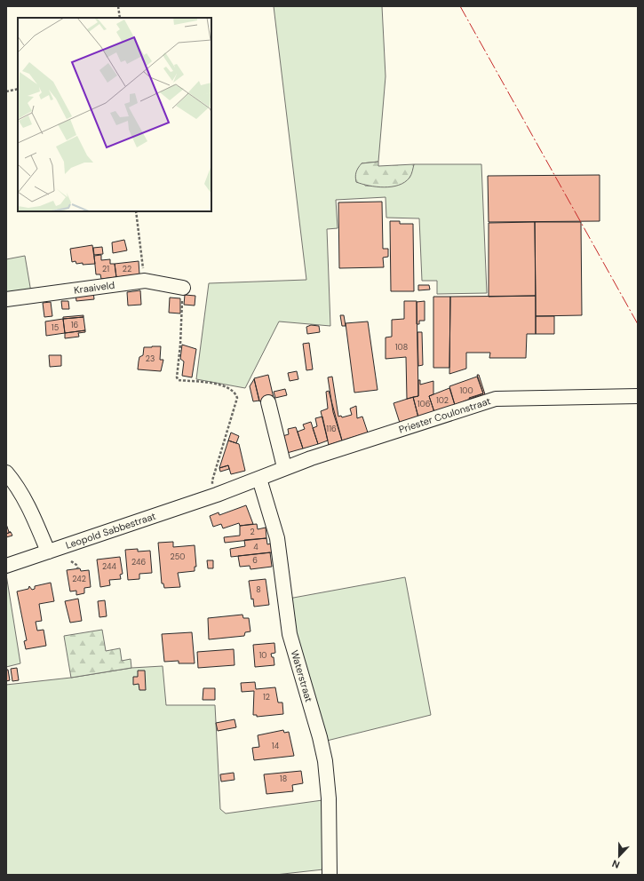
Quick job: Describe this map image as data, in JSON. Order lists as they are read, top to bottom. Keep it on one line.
{"streets":{"street":["Kraaiveld","Priester Coulonstraat","Leopold Sabbestraat","Waterstraat"]},"crossings":[["Priester Coulonstraat","Leopold Sabbestraat"],["Priester Coulonstraat","Waterstraat"],["Leopold Sabbestraat","Waterstraat"]],"house_numbers":["21","22","16","15","108","23","100","102","106","116","2","4","250","6","246","244","242","8","10","12","14","18"],"north":"bottom"}
